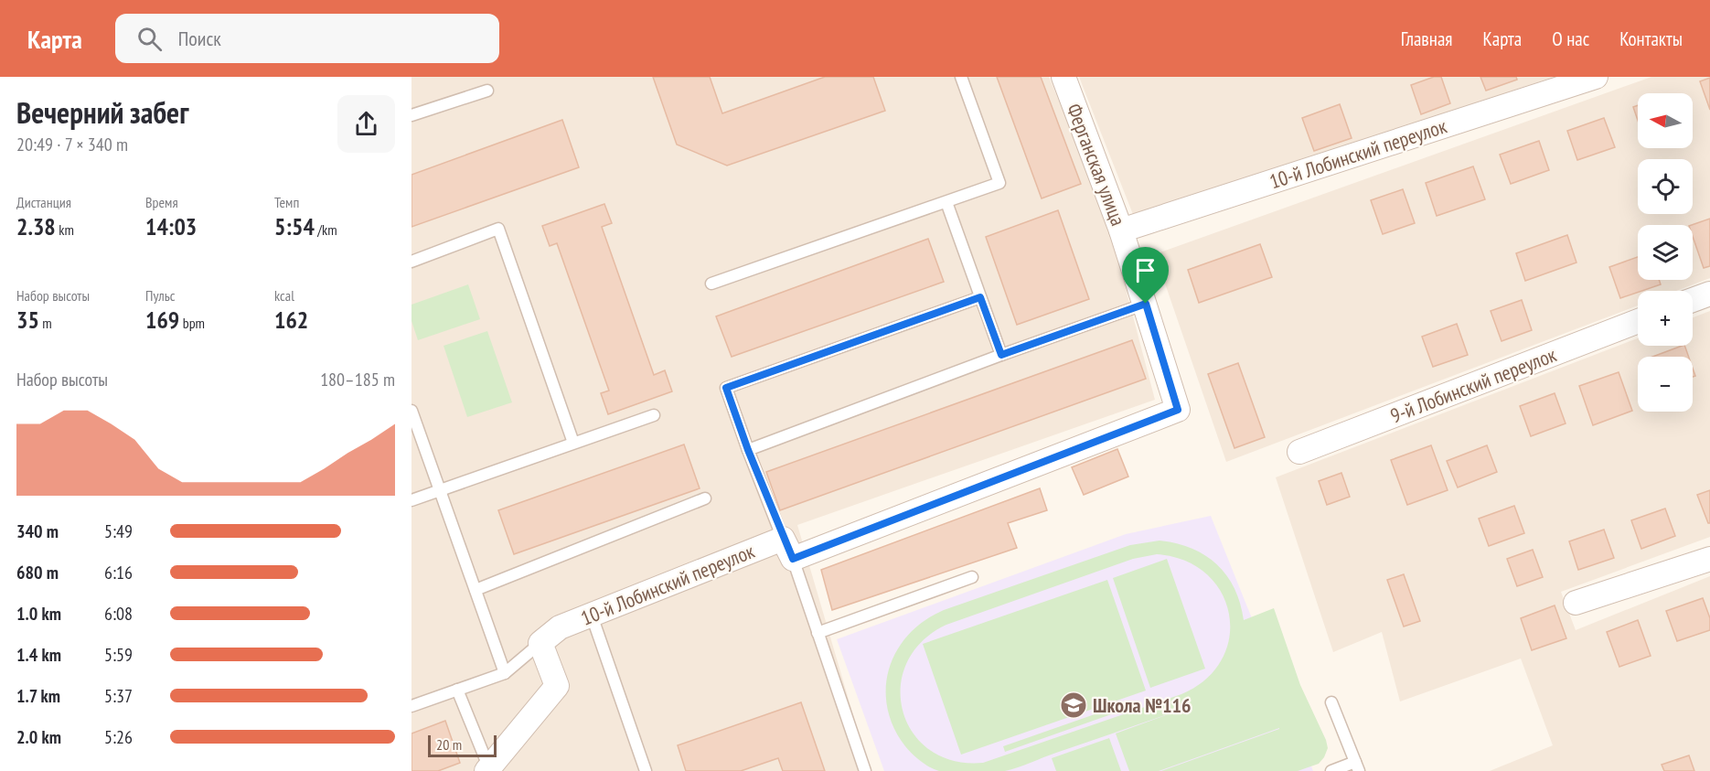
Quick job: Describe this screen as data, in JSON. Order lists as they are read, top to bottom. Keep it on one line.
{"streets":{"street":["10-й Лобинский переулок","Ферганская улица","9-й Лобинский переулок"]},"crossings":[["10-й Лобинский переулок","Ферганская улица"]],"places":{"school or university":["Школа №116"]},"scale_bar":"20 m","north":"left","page":{"header":"Карта","search":"Поиск","nav":["Главная","Карта","О нас","Контакты"],"heading":["Вечерний забег","20:49 · 7 × 340 m"],"map_buttons":["+","−"],"stats":[["Дистанция","2.38 km"],["Время","14:03"],["Темп","5:54 /km"],["Набор высоты","35 m"],["Пульс","169 bpm"],["kcal","162"]],"chart":["Набор высоты","180–185 m"],"list":[{"name":"340 m","note":"5:49"},{"name":"680 m","note":"6:16"},{"name":"1.0 km","note":"6:08"},{"name":"1.4 km","note":"5:59"},{"name":"1.7 km","note":"5:37"},{"name":"2.0 km","note":"5:26"}],"scale":"20 m"}}
